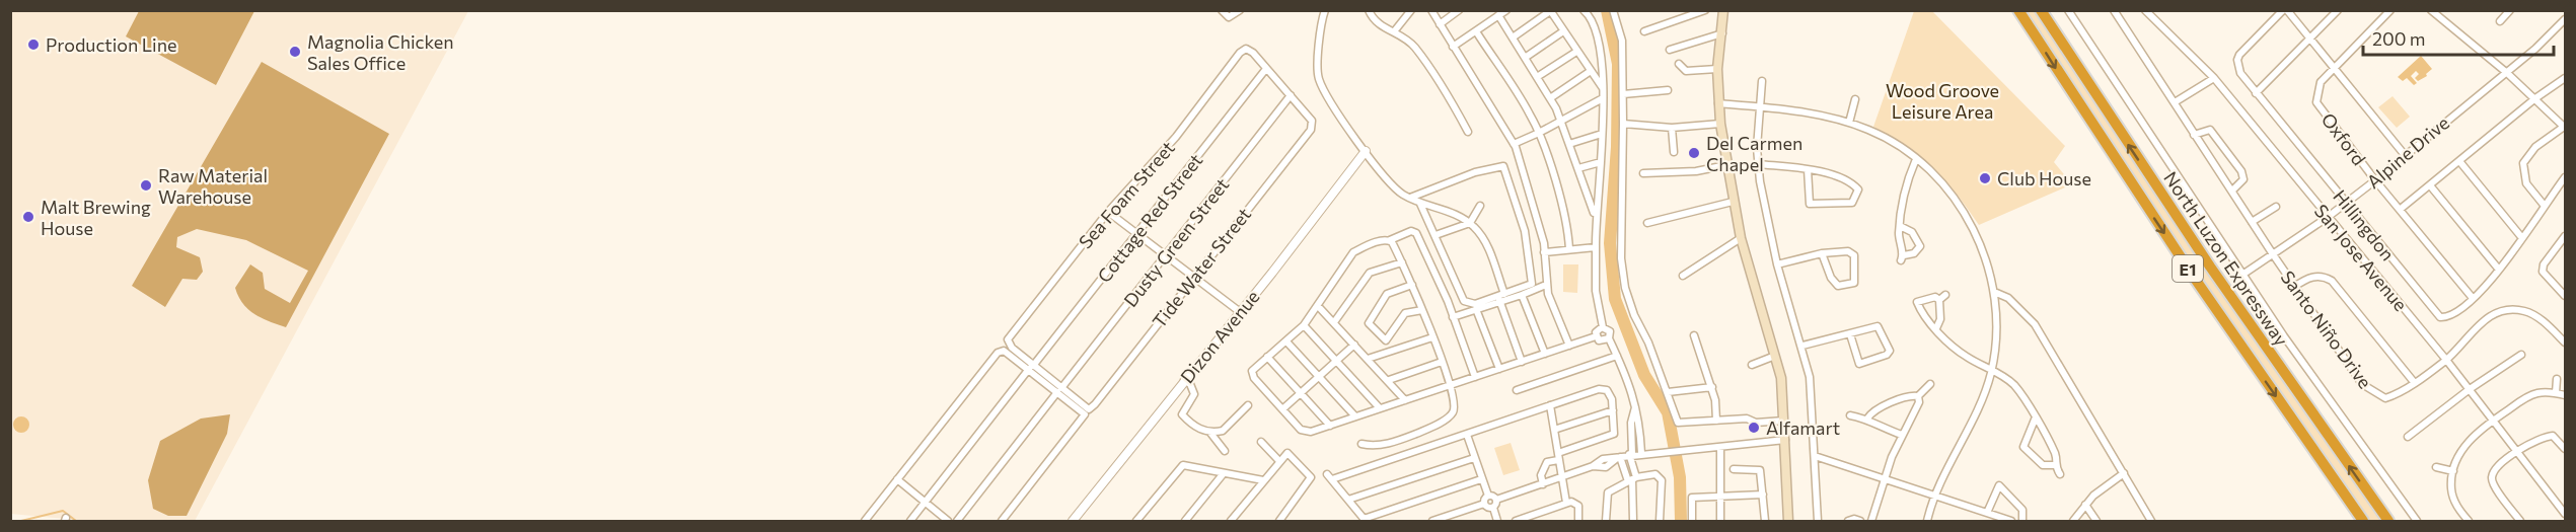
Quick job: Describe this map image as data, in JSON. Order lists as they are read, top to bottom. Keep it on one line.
{"streets":{"highway":["North Luzon Expressway","E1"],"street":["Oxford","Alpine Drive","Sea Foam Street","Cottage Red Street","Hillingdon","Dusty Green Street","San Jose Avenue","Tide Water Street","Santo Niño Drive","Dizon Avenue"]},"crossings":[["Oxford","Alpine Drive"],["Oxford","Hillingdon"],["Alpine Drive","Hillingdon"],["Alpine Drive","San Jose Avenue"],["Alpine Drive","Santo Niño Drive"],["Sea Foam Street","Cottage Red Street"],["Dusty Green Street","Tide Water Street"],["San Jose Avenue","Santo Niño Drive"]],"parks":["Wood Groove Leisure Area"],"places":["Production Line","Magnolia Chicken Sales Office","Del Carmen Chapel","Club House","Raw Material Warehouse","Malt Brewing House","Alfamart"],"scale_bar":"200 m"}
